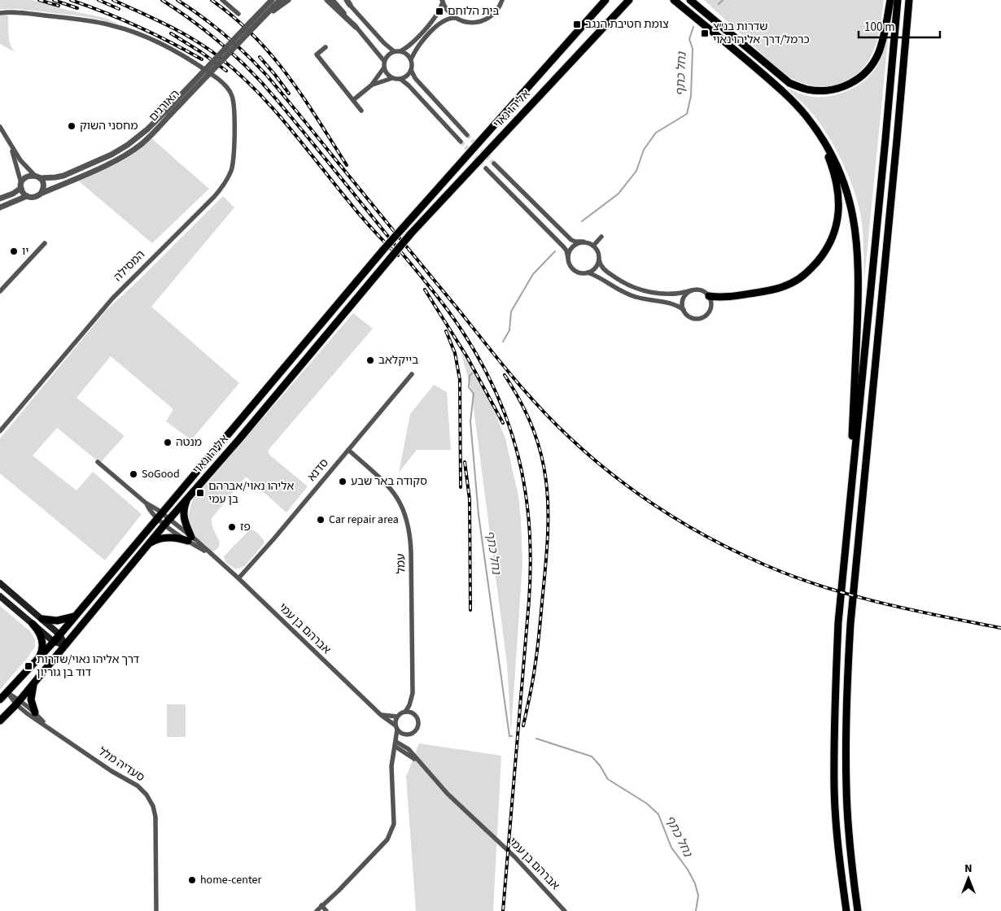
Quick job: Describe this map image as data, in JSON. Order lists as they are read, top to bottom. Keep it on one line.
{"streets":{"highway":["אליהו נאוי"],"street":["האורגים","המסילה","סדנא","עמל","אברהם בן עמי","סעדיה מלל"]},"crossings":[["אליהו נאוי","אברהם בן עמי"],["אליהו נאוי","סעדיה מלל"],["סדנא","עמל"],["סדנא","אברהם בן עמי"],["עמל","אברהם בן עמי"]],"water":["נחל כתף"],"places":{"transit":["בית הלוחם","צומת חטיבת הנגב","שדרות בנ״צ כרמל/דרך אליהו נאוי","אליהו נאוי/אברהם בן עמי","דרך אליהו נאוי/שדרות דוד בן גוריון"],"other":["מחסני השוק","יו","בייקלאב","מנטה","SoGood","סקודה באר שבע","Car repair area","פז","home-center"]},"scale_bar":"100 m","north":"top"}
